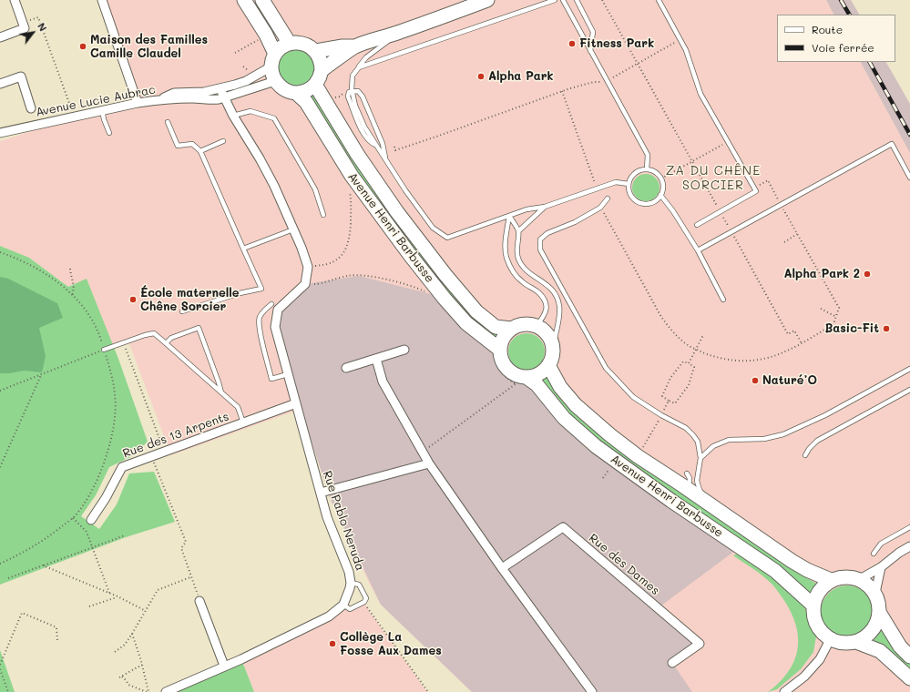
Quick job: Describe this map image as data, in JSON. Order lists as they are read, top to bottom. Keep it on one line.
{"streets":{"main road":["Avenue Henri Barbusse"],"street":["Avenue Lucie Aubrac","Rue des 13 Arpents","Rue Pablo Neruda","Rue des Dames"]},"crossings":[["Avenue Lucie Aubrac","Avenue Henri Barbusse"],["Rue des 13 Arpents","Rue Pablo Neruda"]],"districts":["ZA DU CHÊNE SORCIER"],"places":["Fitness Park","Maison des Familles Camille Claudel","Alpha Park","Alpha Park 2","École maternelle Chêne Sorcier","Basic-Fit","Naturé’O","Collège La Fosse Aux Dames"],"legend":["Route","Voie ferrée"],"north":"top right"}
